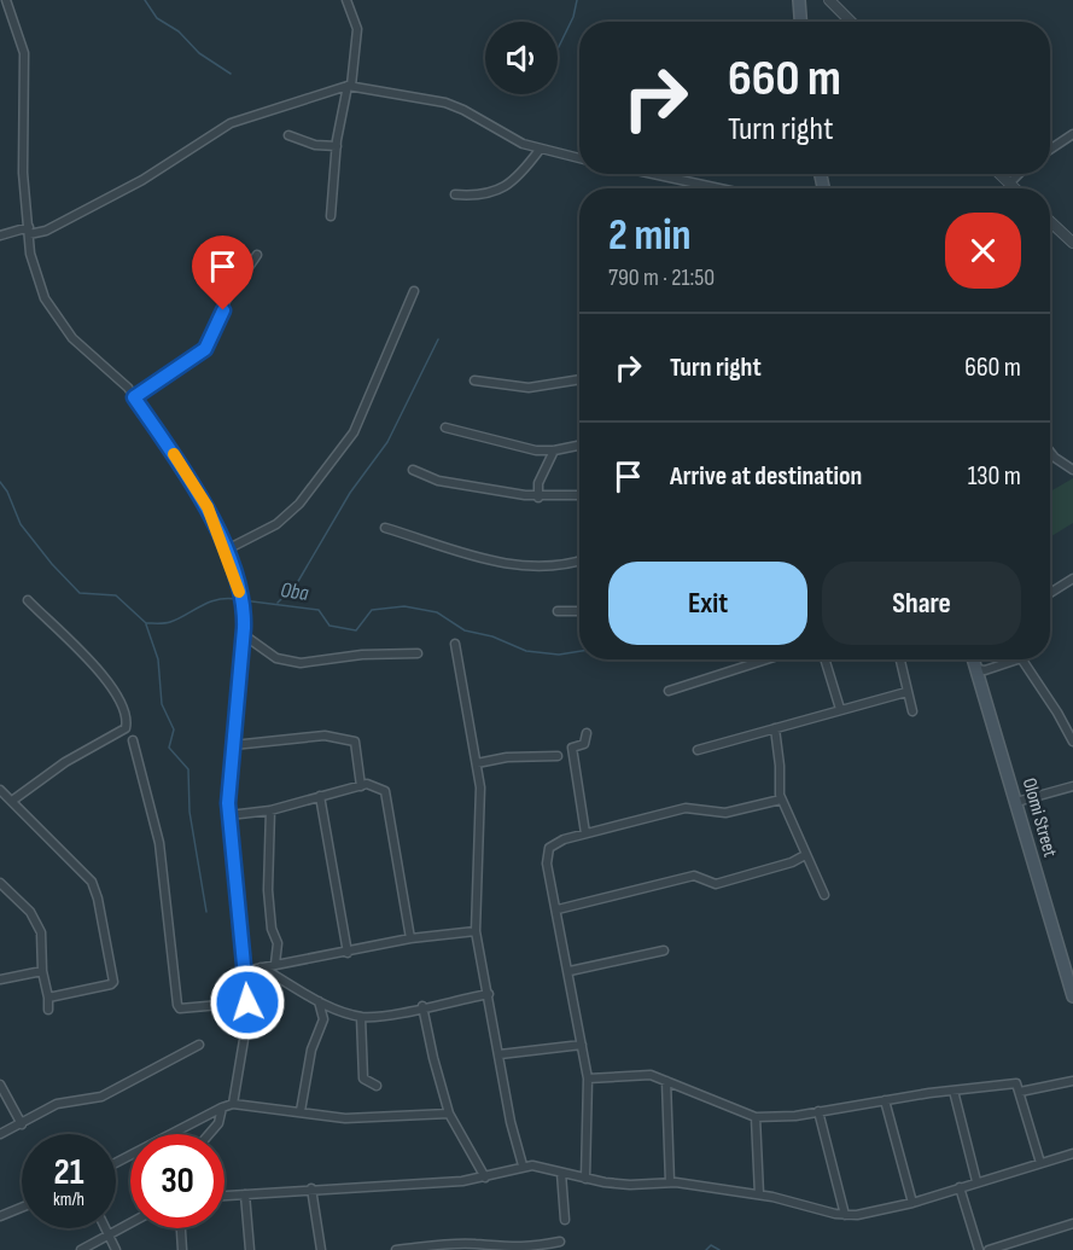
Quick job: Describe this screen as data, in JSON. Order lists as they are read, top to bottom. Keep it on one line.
{"streets":{"main road":["Olomi Street"]},"water":["Oba"],"page":{"turn":["660 m","Turn right"],"heading":["2 min","790 m · 21:50"],"list":[{"name":"Turn right","value":"660 m"},{"name":"Arrive at destination","value":"130 m"}],"buttons":["Exit","Share"],"speed":"21 km/h","limit":"30"}}
